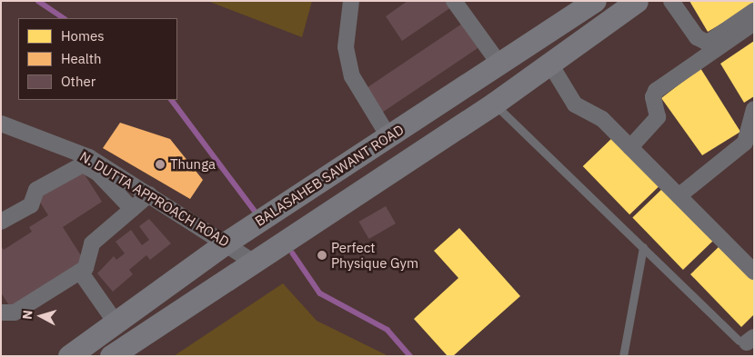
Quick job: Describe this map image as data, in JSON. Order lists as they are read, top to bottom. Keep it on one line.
{"streets":{"main road":["BALASAHEB SAWANT ROAD"],"street":["N. DUTTA APPROACH ROAD"]},"crossings":[["BALASAHEB SAWANT ROAD","N. DUTTA APPROACH ROAD"]],"places":["Thunga","Perfect Physique Gym"],"legend":["Homes","Health","Other"],"north":"left"}
